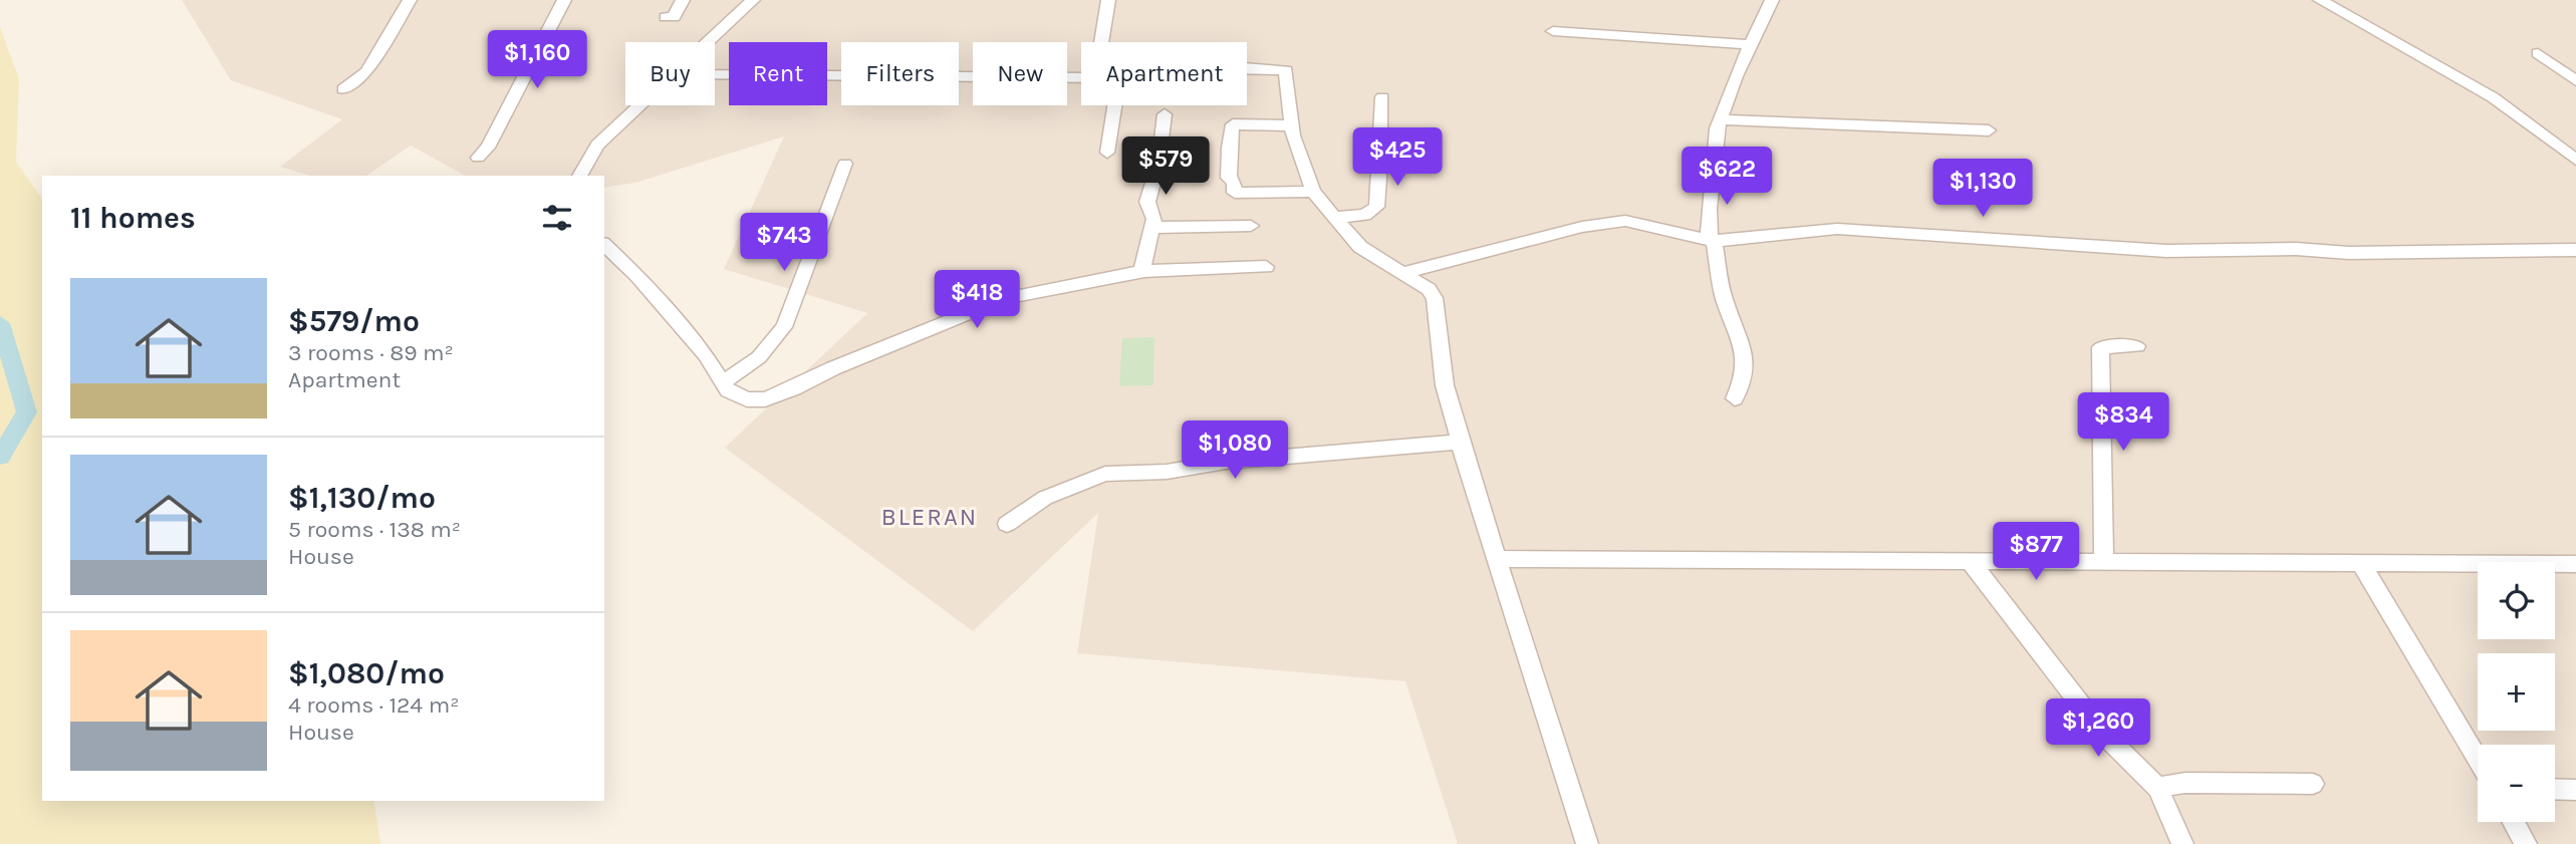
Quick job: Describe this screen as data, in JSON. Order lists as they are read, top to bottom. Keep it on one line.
{"districts":["BLERAN"],"page":{"price":["$1,160","$425","$579","$622","$1,130","$743","$418","$834","$1,080","$877","$1,260"],"chip":["Buy","Rent","Filters","New","Apartment"],"heading":"11 homes","list":[{"name":"$579/mo","note":"3 rooms · 89 m² · Apartment"},{"name":"$1,130/mo","note":"5 rooms · 138 m² · House"},{"name":"$1,080/mo","note":"4 rooms · 124 m² · House"}],"map_buttons":["+","−"]}}
